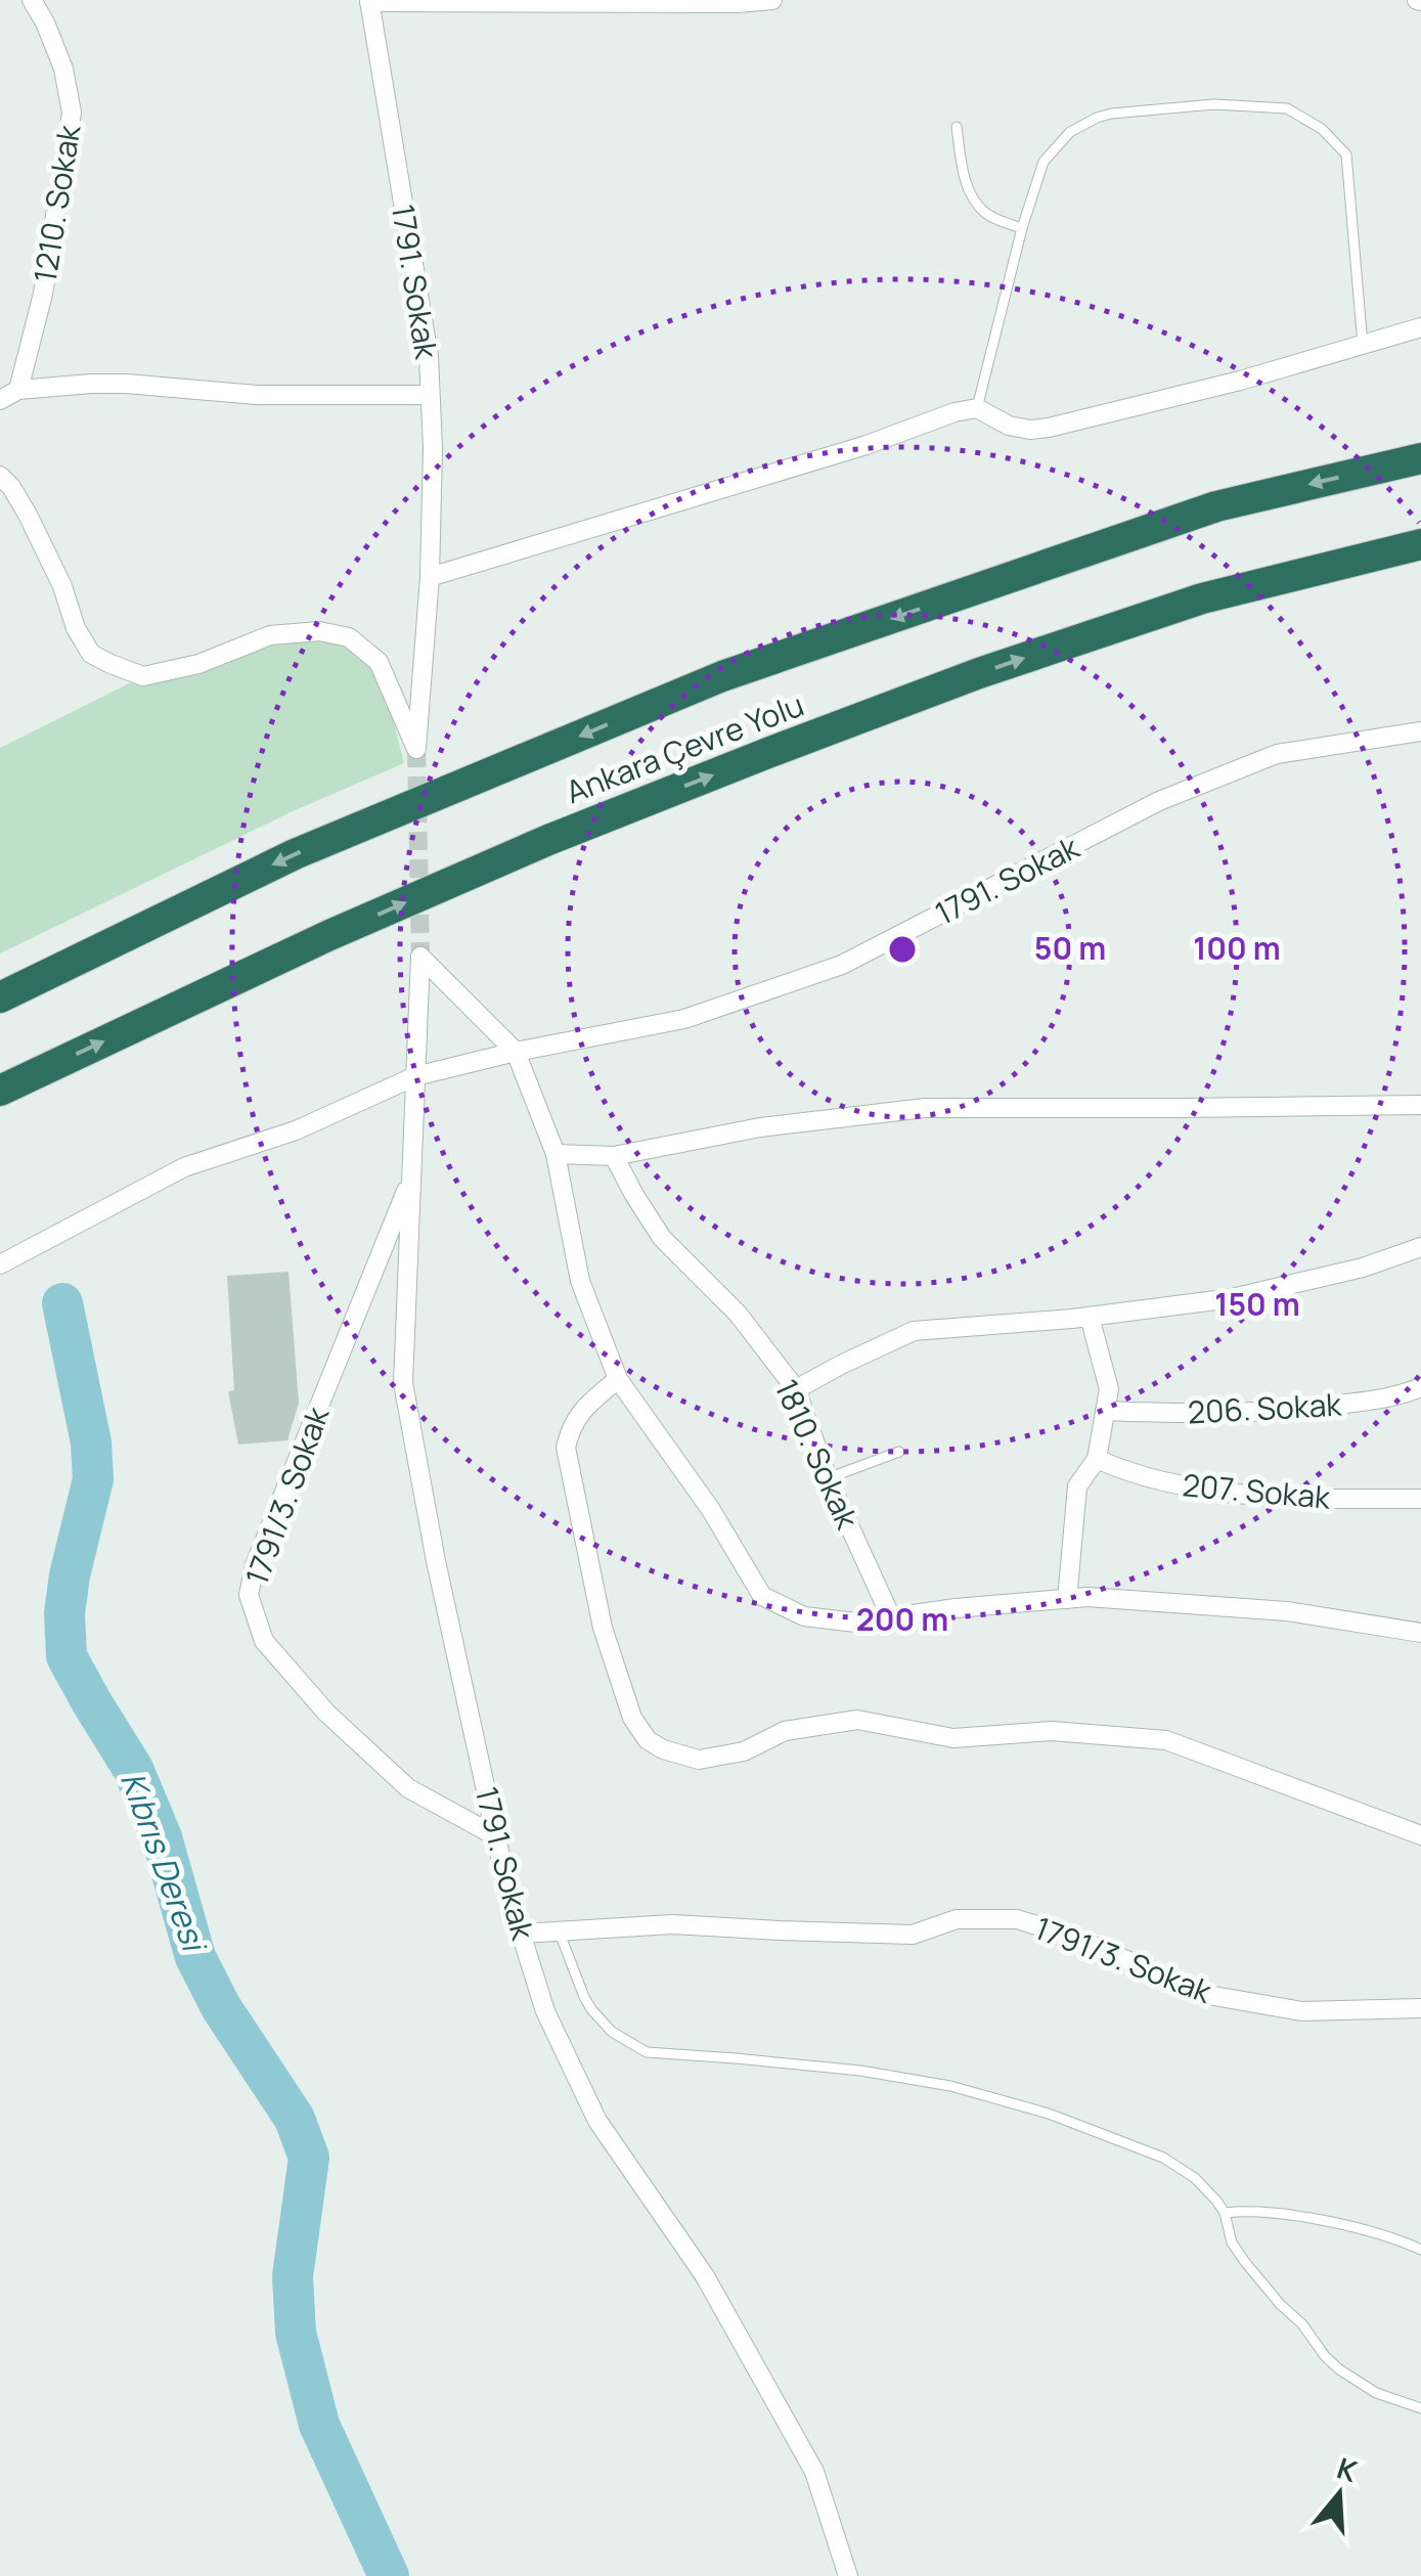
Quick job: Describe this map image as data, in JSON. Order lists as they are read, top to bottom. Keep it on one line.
{"streets":{"highway":["Ankara Çevre Yolu"],"street":["1210. Sokak","1791. Sokak","206. Sokak","1810. Sokak","207. Sokak","1791/3. Sokak"]},"crossings":[["1791. Sokak","1791/3. Sokak"]],"water":["Kıbrıs Deresi"],"north":"top","rings":["50 m","100 m","150 m","200 m"]}
